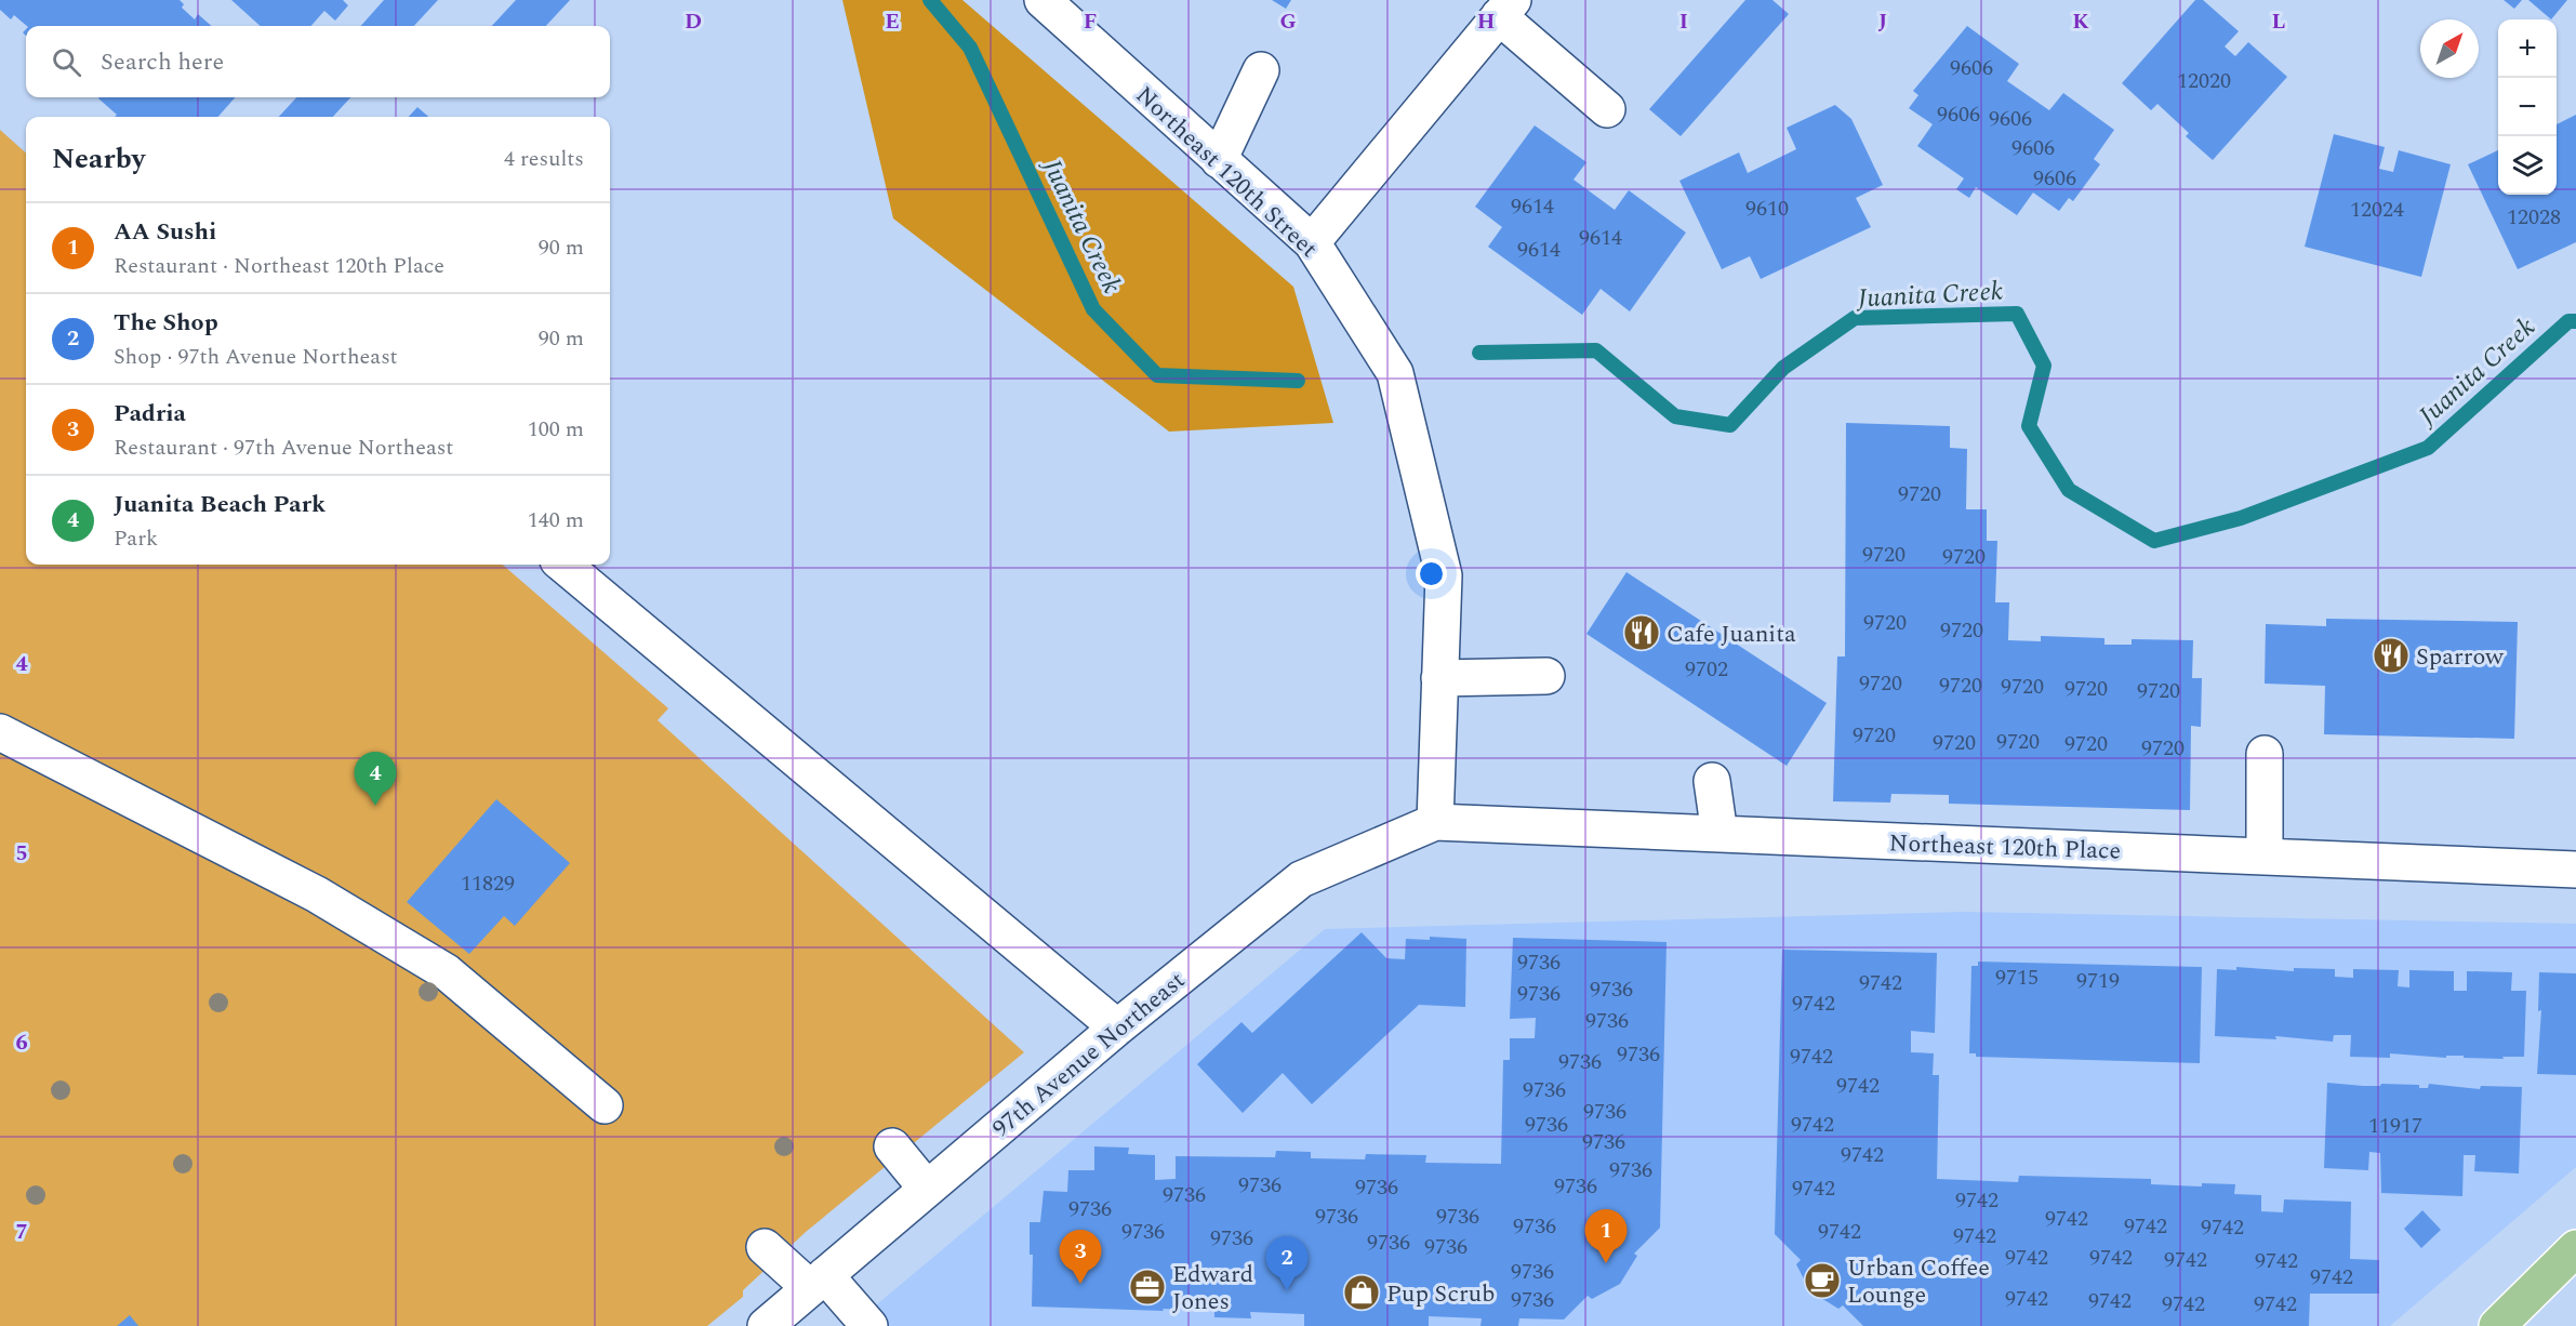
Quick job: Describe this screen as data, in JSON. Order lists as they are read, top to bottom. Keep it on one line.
{"streets":{"street":["Northeast 120th Street","Northeast 120th Place","97th Avenue Northeast"]},"crossings":[["Northeast 120th Street","Northeast 120th Place"],["Northeast 120th Street","97th Avenue Northeast"],["Northeast 120th Place","97th Avenue Northeast"]],"water":["Juanita Creek"],"places":{"restaurant":["Cafe Juanita","Sparrow"],"cafe":["Urban Coffee Lounge"],"office":["Edward Jones"],"shop":["Pup Scrub"]},"house_numbers":["9606","12020","9606","9606","9606","9606","9614","9610","12024","12028","9614","9614","9720","9720","9720","9720","9720","9702","9720","9720","9720","9720","9720","9720","9720","9720","9720","9720","11829","9736","9715","9719","9742","9736","9736","9742","9736","9736","9742","9736","9742","9736","9736","9736","9742","11917","9736","9742","9736","9736","9736","9736","9742","9736","9742","9736","9736","9736","9742","9736","9742","9742","9736","9742","9742","9736","9736","9736","9742","9742","9742","9742","9736","9742","9742","9736","9742","9742","9742"],"north":"top right","page":{"map_buttons":["+","−"],"search":"Search here","heading":["Nearby","4 results"],"list":[{"mark":"1","name":"AA Sushi","note":"Restaurant · Northeast 120th Place","value":"90 m"},{"mark":"2","name":"The Shop","note":"Shop · 97th Avenue Northeast","value":"90 m"},{"mark":"3","name":"Padria","note":"Restaurant · 97th Avenue Northeast","value":"100 m"},{"mark":"4","name":"Juanita Beach Park","note":"Park","value":"140 m"}],"pins":["4","1","3","2"]},"grid":{"columns":["D","E","F","G","H","I","J","K","L"],"rows":["4","5","6","7"]}}
